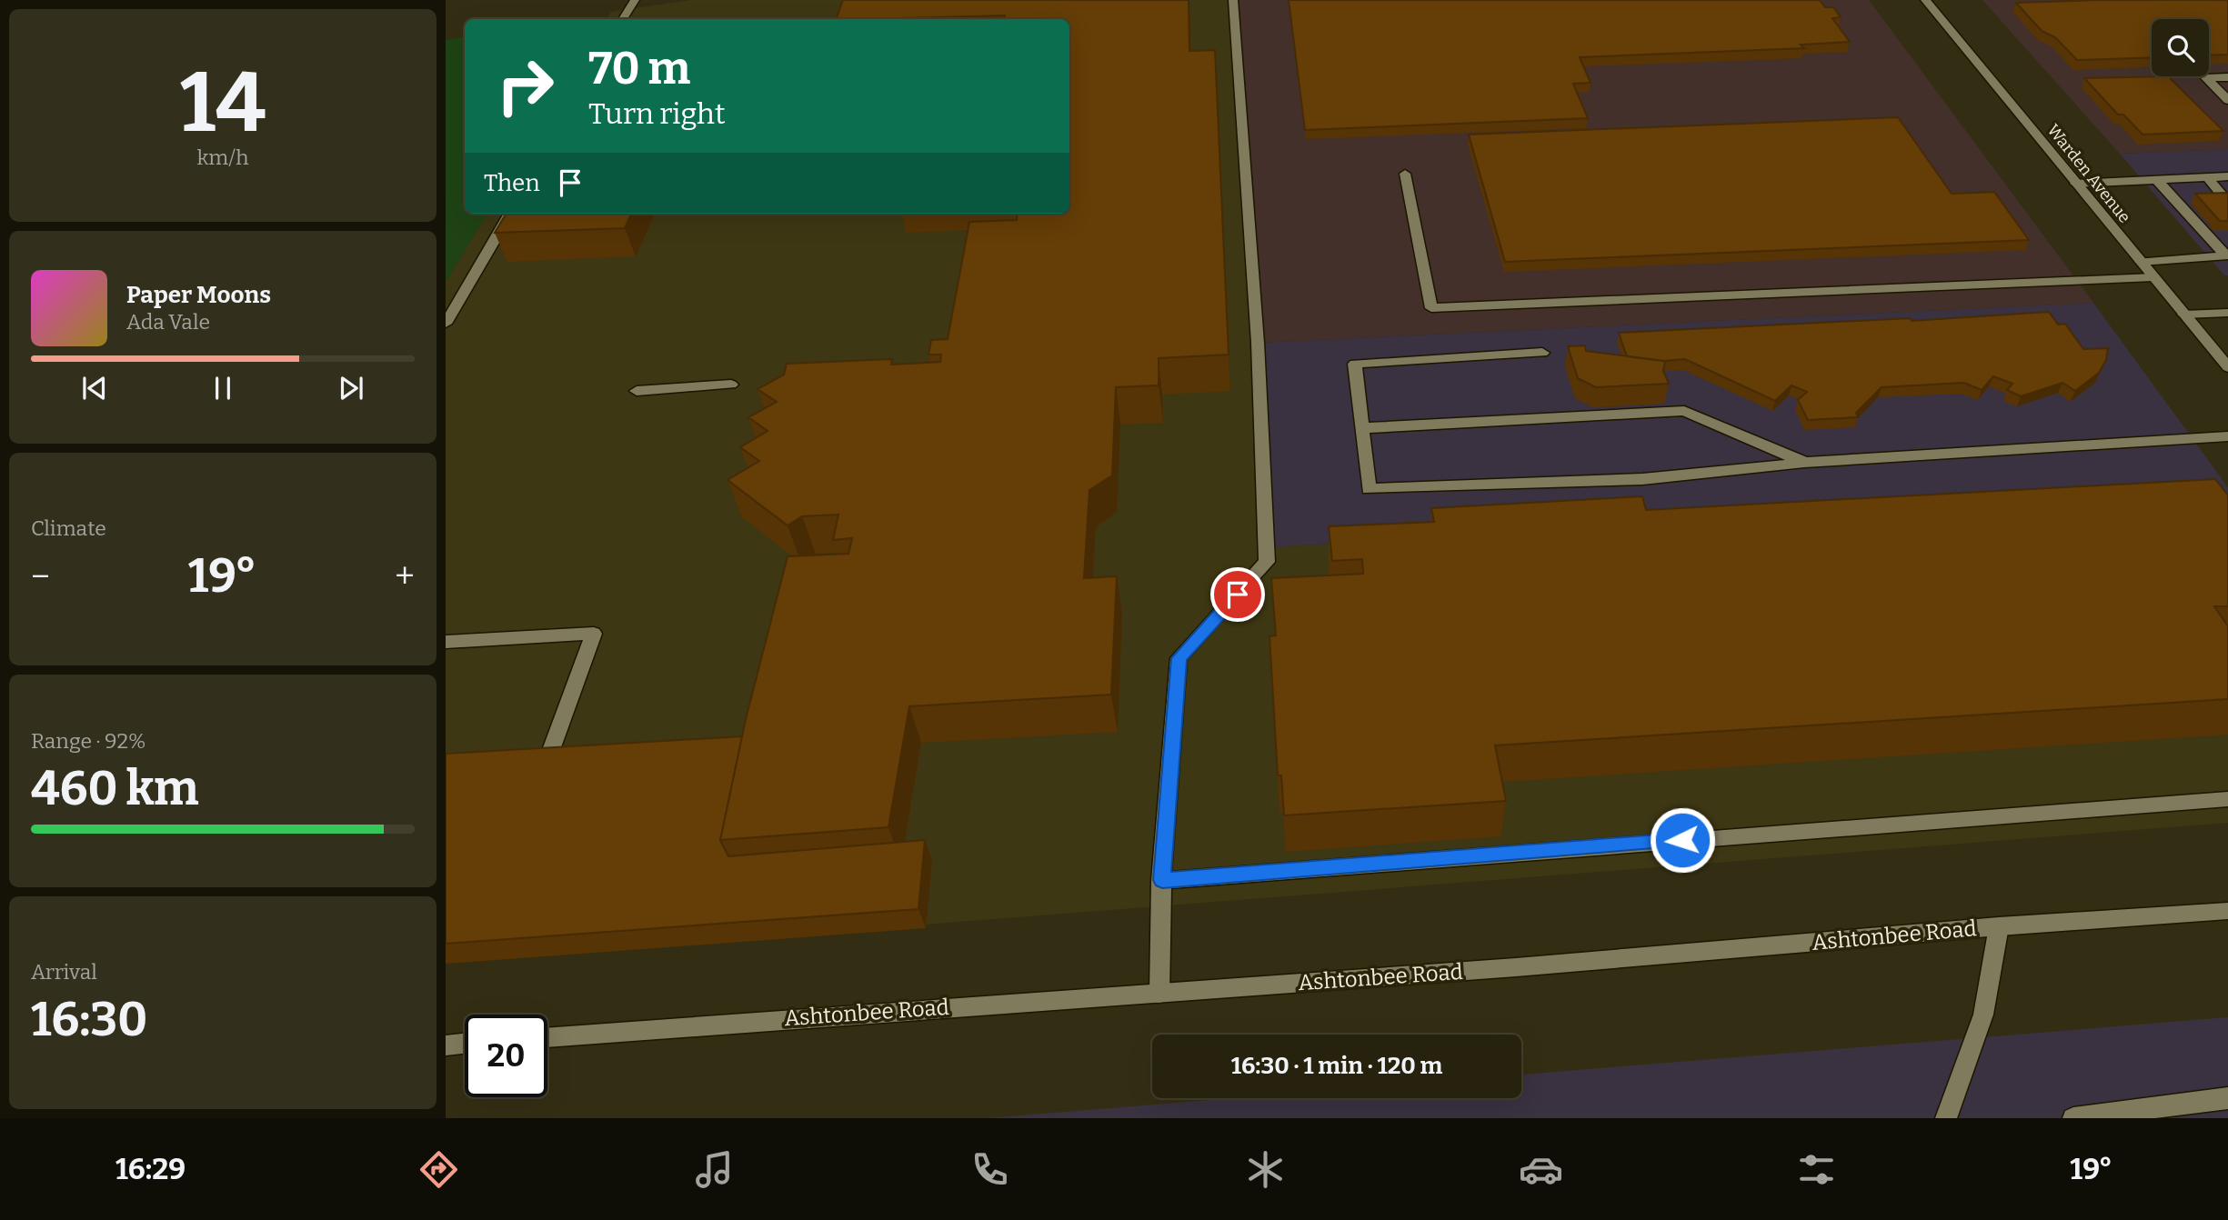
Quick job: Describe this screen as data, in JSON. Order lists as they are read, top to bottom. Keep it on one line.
{"streets":{"street":["Warden Avenue","Ashtonbee Road"]},"page":{"tile":[["14","km/h"],"Climate",["Range · 92%","460 km"],["Arrival","16:30"]],"turn":["70 m","Turn right"],"then":"Then","song":["Paper Moons","Ada Vale"],"heat":["−","19°","+"],"limit":"20","trip":"16:30 · 1 min · 120 m","tabs":["16:29","19°"]}}
